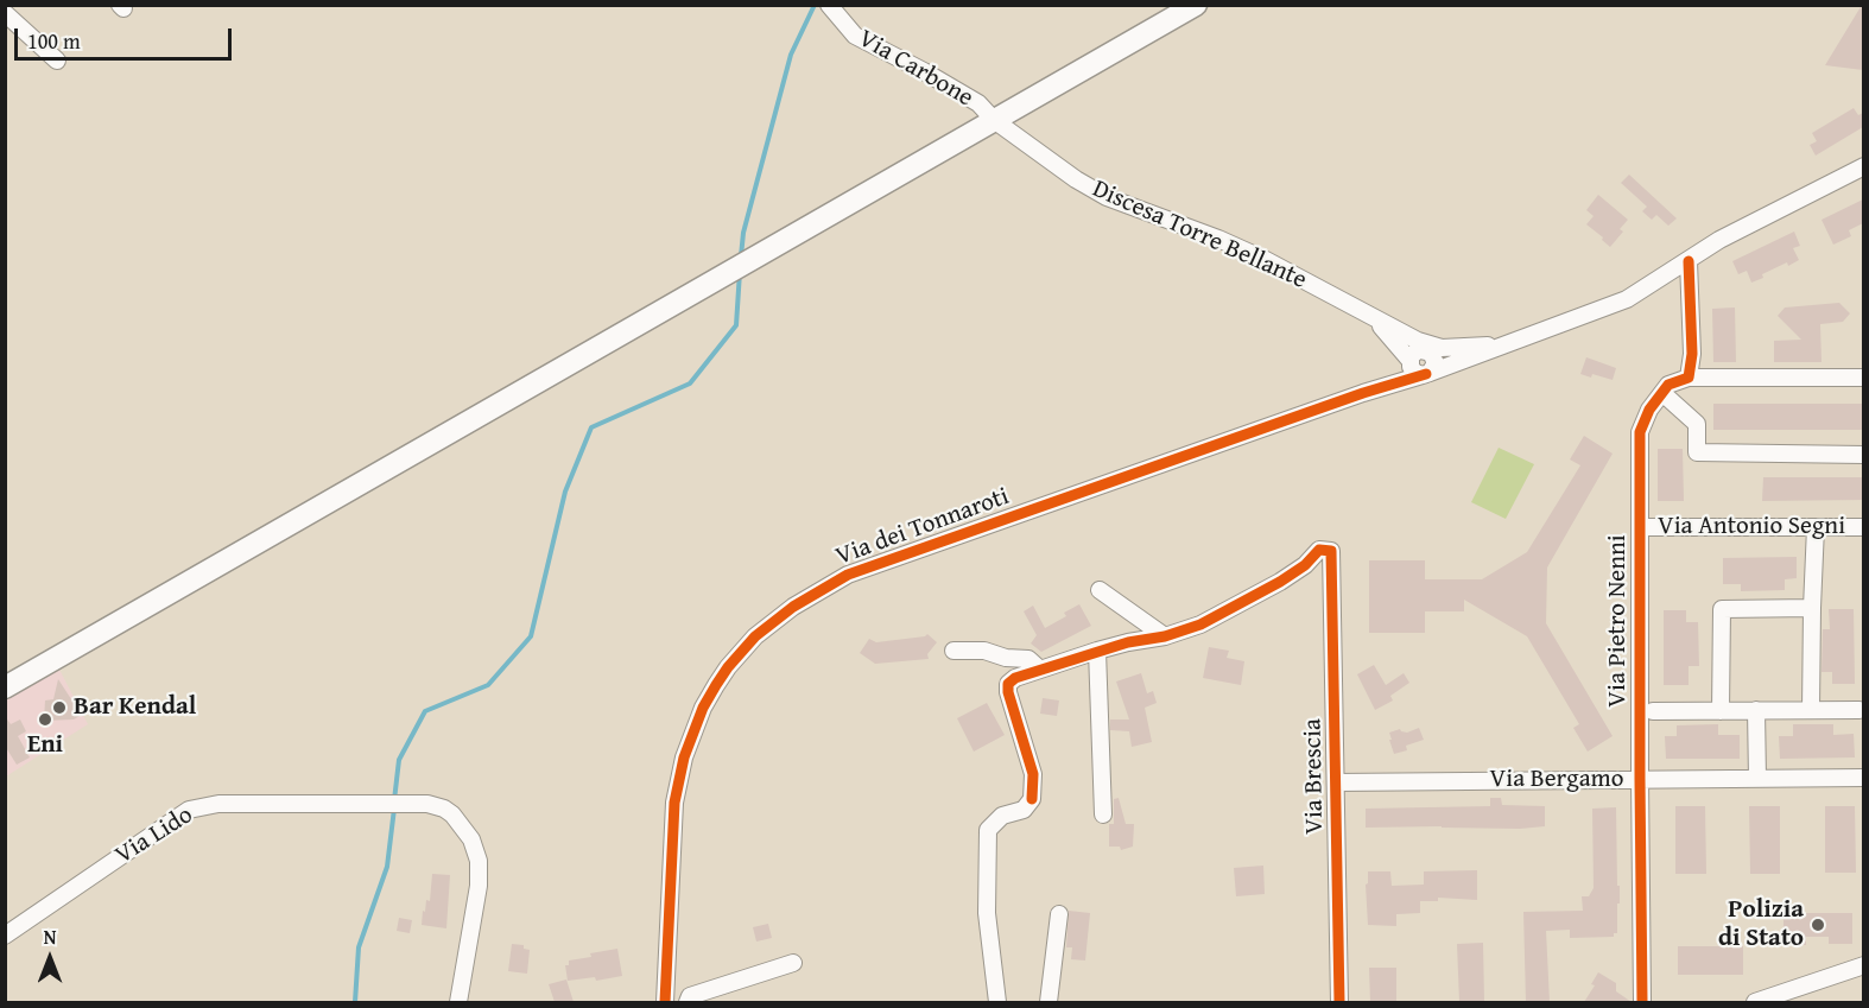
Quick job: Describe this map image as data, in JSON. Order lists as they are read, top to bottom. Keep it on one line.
{"streets":{"street":["Via Carbone","Discesa Torre Bellante","Via dei Tonnaroti","Via Antonio Segni","Via Pietro Nenni","Via Brescia","Via Bergamo","Via Lido"]},"crossings":[["Via Carbone","Discesa Torre Bellante"],["Via Antonio Segni","Via Pietro Nenni"],["Via Pietro Nenni","Via Bergamo"],["Via Brescia","Via Bergamo"]],"places":["Bar Kendal","Eni","Polizia di Stato"],"scale_bar":"100 m","north":"top"}
